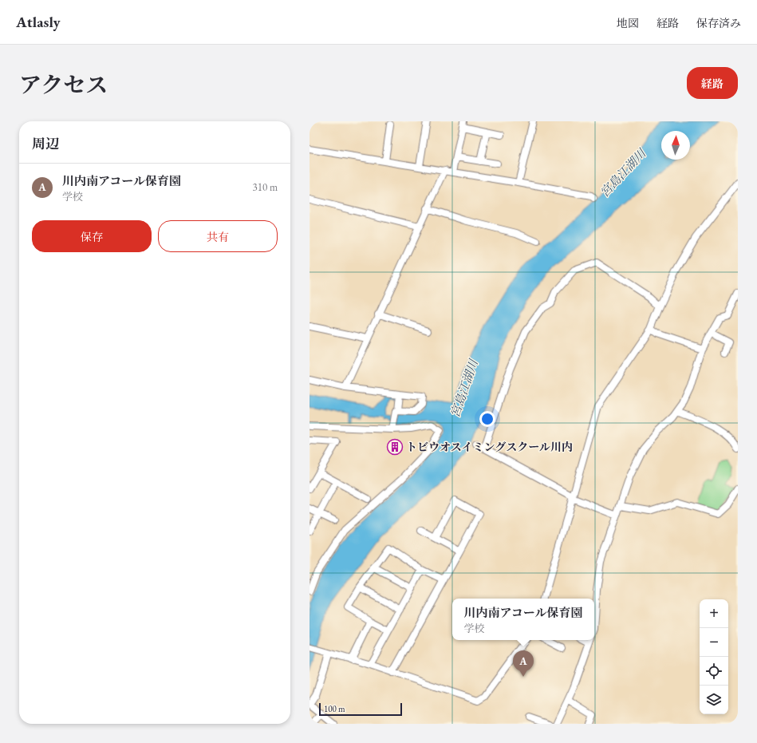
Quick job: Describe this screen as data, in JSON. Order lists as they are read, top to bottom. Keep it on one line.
{"water":["宮島江湖川"],"places":{"building":["トビウオスイミングスクール川内"]},"scale_bar":"100 m","north":"top","page":{"header":"Atlasly","nav":["地図","経路","保存済み"],"title":"アクセス","buttons":["経路",["保存","共有"]],"heading":"周辺","list":[{"mark":"A","name":"川内南アコール保育園","note":"学校","value":"310 m"}],"popup":["川内南アコール保育園","学校"],"map_buttons":["+","−"],"pins":"A","scale":"100 m"}}
